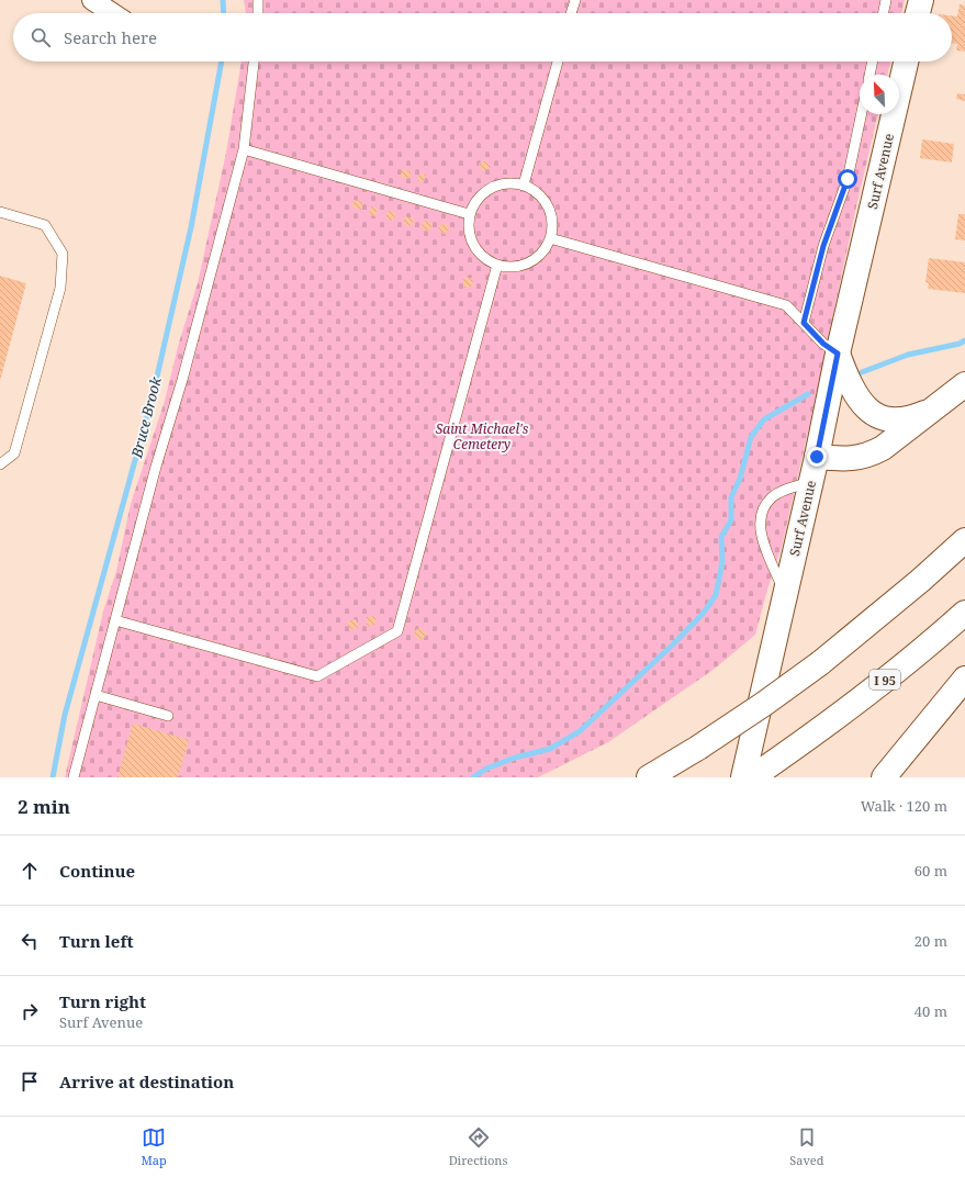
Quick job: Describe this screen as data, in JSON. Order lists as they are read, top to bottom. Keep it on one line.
{"streets":{"main road":["Surf Avenue","I 95"]},"water":["Bruce Brook"],"parks":["Saint Michael's Cemetery"],"north":"top left","page":{"search":"Search here","heading":["2 min","Walk · 120 m"],"list":[["Continue","60 m"],["Turn left","20 m"],["Turn right","Surf Avenue","40 m"],"Arrive at destination"],"nav":["Map","Directions","Saved"]}}
